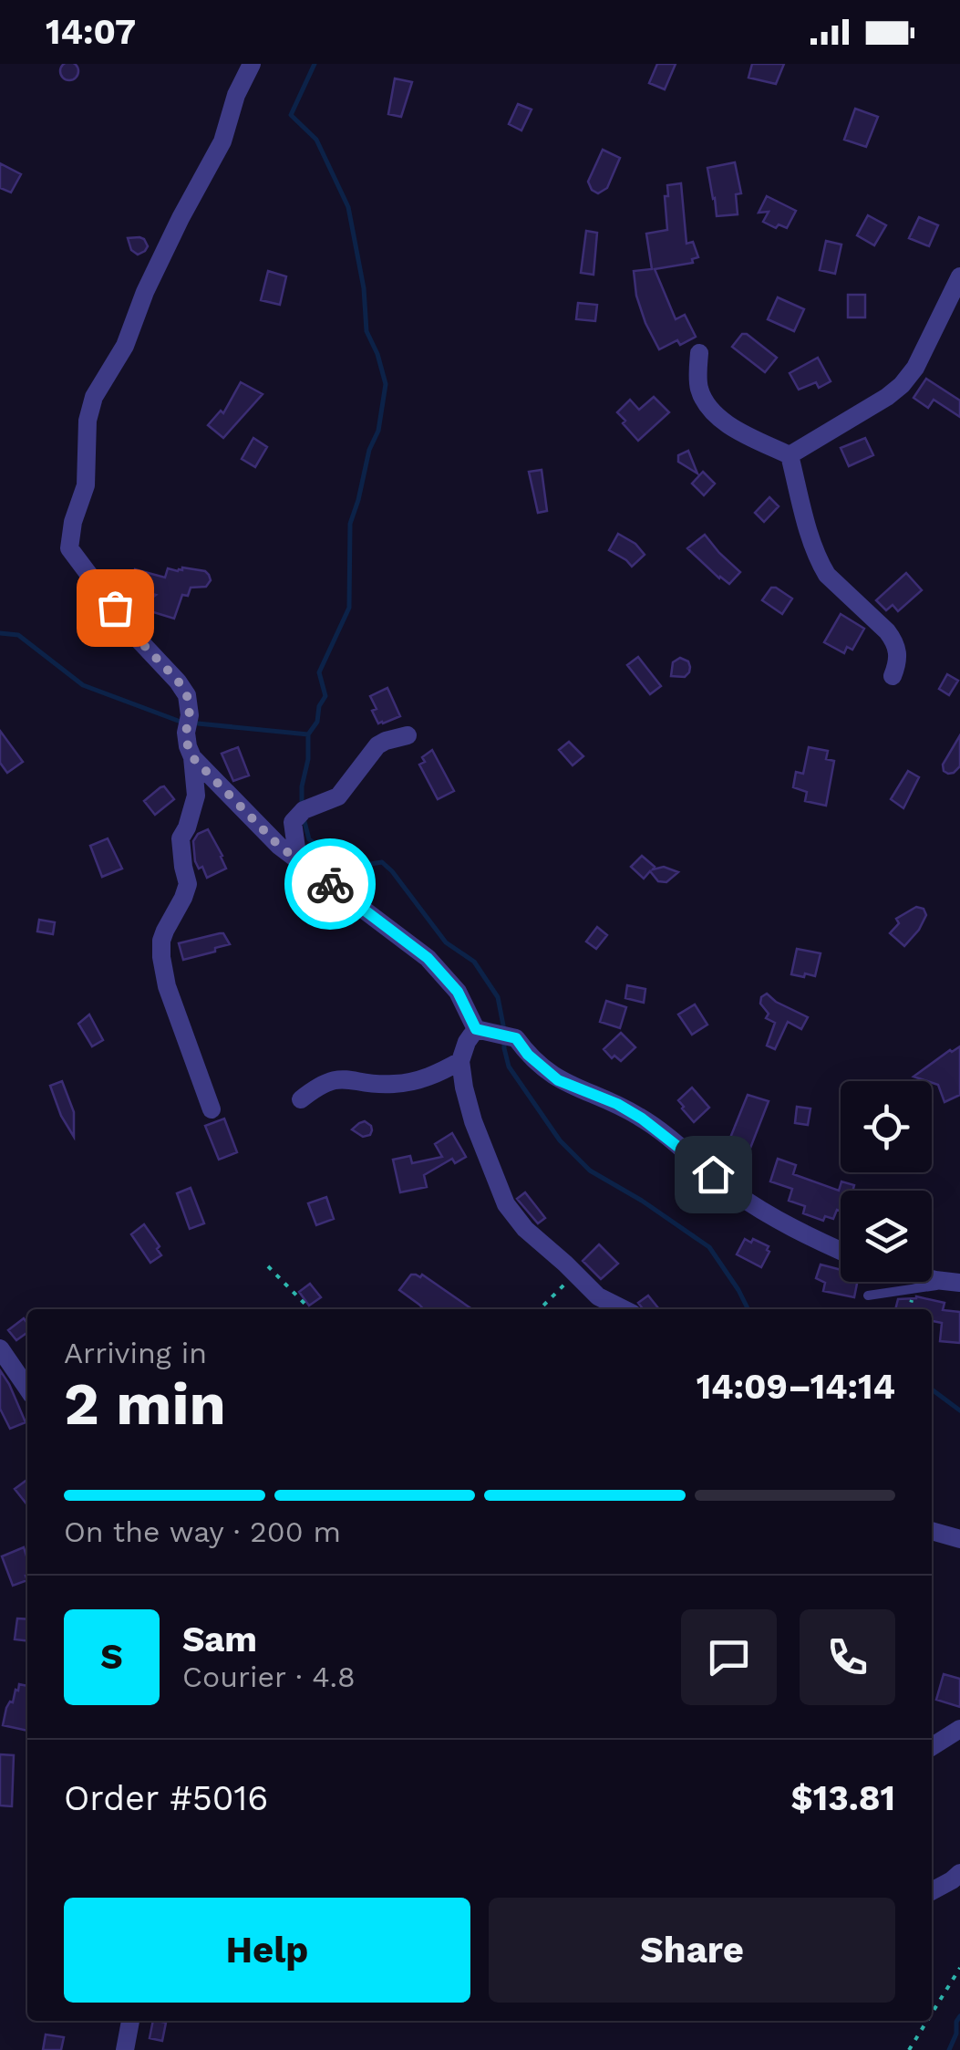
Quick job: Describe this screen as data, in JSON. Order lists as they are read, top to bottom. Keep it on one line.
{"page":{"status":"14:07","heading":["2 min","Arriving in","14:09–14:14"],"panel":["Sam","Courier · 4.8","Order #5016","$13.81"],"bar":"On the way · 200 m","round":"S","buttons":["Help","Share"]}}
